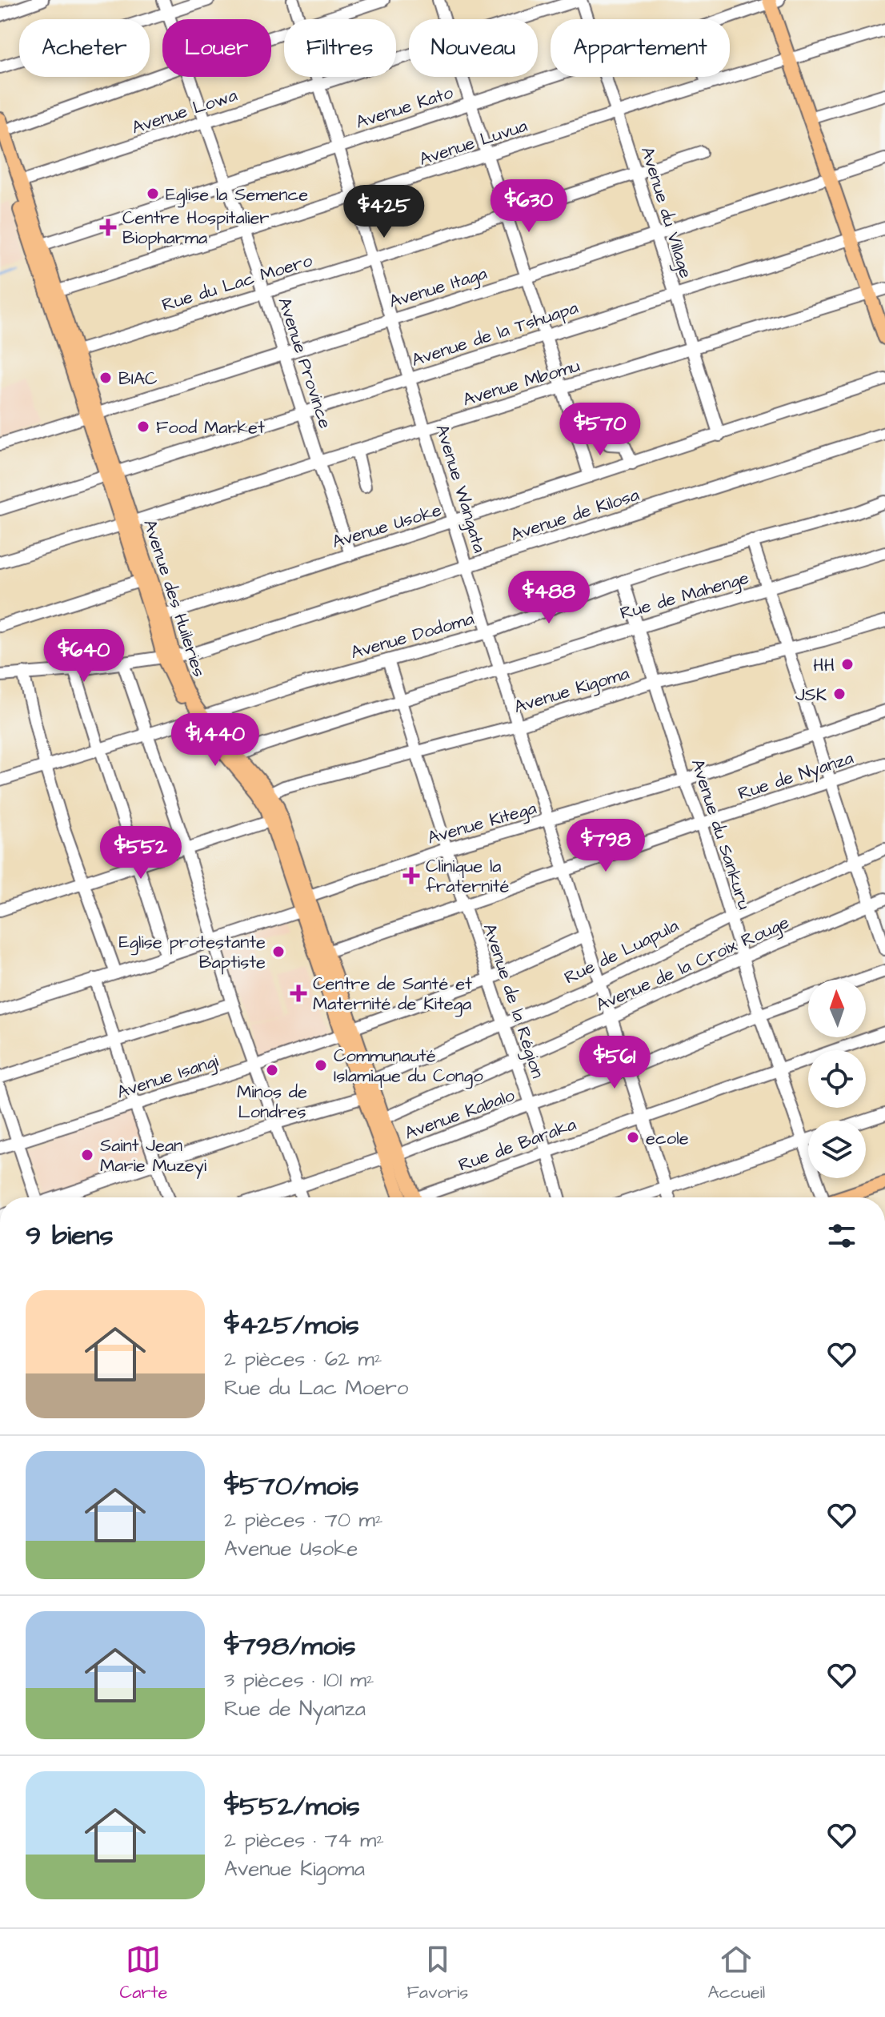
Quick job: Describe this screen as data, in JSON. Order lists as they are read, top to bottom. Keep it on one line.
{"streets":{"main road":["Avenue des Huileries"],"street":["Avenue Kato","Avenue Lowa","Avenue Luvua","Avenue du Village","Rue du Lac Moero","Avenue Itaga","Avenue de la Tshuapa","Avenue Province","Avenue Mbomu","Avenue Wangata","Avenue de Kilosa","Avenue Usoke","Rue de Mahenge","Avenue Dodoma","Avenue Kigoma","Rue de Nyanza","Avenue Kitega","Avenue du Sankuru","Rue de Luapula","Avenue de la Croix Rouge","Avenue de la Région","Avenue Isangi","Avenue Kabalo","Rue de Baraka"]},"crossings":[["Avenue Kato","Avenue Province"],["Avenue Kato","Avenue Wangata"],["Avenue Kato","Avenue des Huileries"],["Avenue Lowa","Avenue du Village"],["Avenue Lowa","Avenue Province"],["Avenue Lowa","Avenue Wangata"],["Avenue Lowa","Avenue des Huileries"],["Avenue Luvua","Avenue du Village"],["Avenue Luvua","Avenue Province"],["Avenue Luvua","Avenue Wangata"],["Avenue Luvua","Avenue des Huileries"],["Avenue du Village","Rue du Lac Moero"],["Avenue du Village","Avenue Itaga"],["Avenue du Village","Avenue de la Tshuapa"],["Avenue du Village","Avenue Mbomu"],["Avenue du Village","Avenue Usoke"],["Rue du Lac Moero","Avenue Province"],["Rue du Lac Moero","Avenue Wangata"],["Rue du Lac Moero","Avenue des Huileries"],["Avenue Itaga","Avenue Province"],["Avenue Itaga","Avenue Wangata"],["Avenue Itaga","Avenue des Huileries"],["Avenue de la Tshuapa","Avenue Province"],["Avenue de la Tshuapa","Avenue Wangata"],["Avenue de la Tshuapa","Avenue des Huileries"],["Avenue Province","Avenue Mbomu"],["Avenue Province","Avenue Usoke"],["Avenue Mbomu","Avenue Wangata"],["Avenue Mbomu","Avenue des Huileries"],["Avenue Wangata","Avenue de Kilosa"],["Avenue Wangata","Avenue Usoke"],["Avenue Wangata","Rue de Mahenge"],["Avenue Wangata","Avenue Dodoma"],["Avenue Wangata","Avenue Kigoma"],["Avenue Wangata","Rue de Nyanza"],["Avenue Wangata","Avenue Kitega"],["Avenue Wangata","Rue de Luapula"],["Avenue Wangata","Avenue de la Croix Rouge"],["Avenue Wangata","Avenue Isangi"],["Avenue Wangata","Avenue Kabalo"],["Avenue Wangata","Rue de Baraka"],["Avenue de Kilosa","Avenue des Huileries"],["Avenue Usoke","Avenue des Huileries"],["Rue de Mahenge","Avenue des Huileries"],["Rue de Mahenge","Avenue du Sankuru"],["Rue de Mahenge","Avenue de la Région"],["Avenue des Huileries","Avenue Dodoma"],["Avenue des Huileries","Avenue Kigoma"],["Avenue des Huileries","Rue de Nyanza"],["Avenue des Huileries","Avenue Kitega"],["Avenue des Huileries","Rue de Luapula"],["Avenue des Huileries","Avenue de la Croix Rouge"],["Avenue des Huileries","Avenue Isangi"],["Avenue des Huileries","Avenue Kabalo"],["Avenue Dodoma","Avenue du Sankuru"],["Avenue Dodoma","Avenue de la Région"],["Avenue Kigoma","Avenue du Sankuru"],["Avenue Kigoma","Avenue de la Région"],["Rue de Nyanza","Avenue du Sankuru"],["Rue de Nyanza","Avenue de la Région"],["Avenue Kitega","Avenue du Sankuru"],["Avenue Kitega","Avenue de la Région"],["Avenue du Sankuru","Rue de Luapula"],["Avenue du Sankuru","Avenue de la Croix Rouge"],["Avenue du Sankuru","Avenue Kabalo"],["Avenue du Sankuru","Rue de Baraka"],["Rue de Luapula","Avenue de la Région"],["Avenue de la Croix Rouge","Avenue de la Région"],["Avenue de la Région","Avenue Isangi"],["Avenue de la Région","Avenue Kabalo"],["Avenue de la Région","Rue de Baraka"]],"places":{"other":["Eglise la Semence","BIAC","Food Market","HH","JSK","Eglise protestante Baptiste","Communauté Islamique du Congo","Minos de Londres","ecole","Saint Jean Marie Muzeyi"],"health":["Centre Hospitalier Biopharma","Clinique la fraternité","Centre de Santé et Maternité de Kitega"]},"north":"top","page":{"chip":["Acheter","Louer","Filtres","Nouveau","Appartement"],"price":["$630","$425","$570","$488","$640","$1,440","$798","$552","$561"],"heading":"9 biens","list":[{"name":"$425/mois","note":"2 pièces · 62 m² · Rue du Lac Moero"},{"name":"$570/mois","note":"2 pièces · 70 m² · Avenue Usoke"},{"name":"$798/mois","note":"3 pièces · 101 m² · Rue de Nyanza"},{"name":"$552/mois","note":"2 pièces · 74 m² · Avenue Kigoma"}],"tabs":["Carte","Favoris","Accueil"]}}
